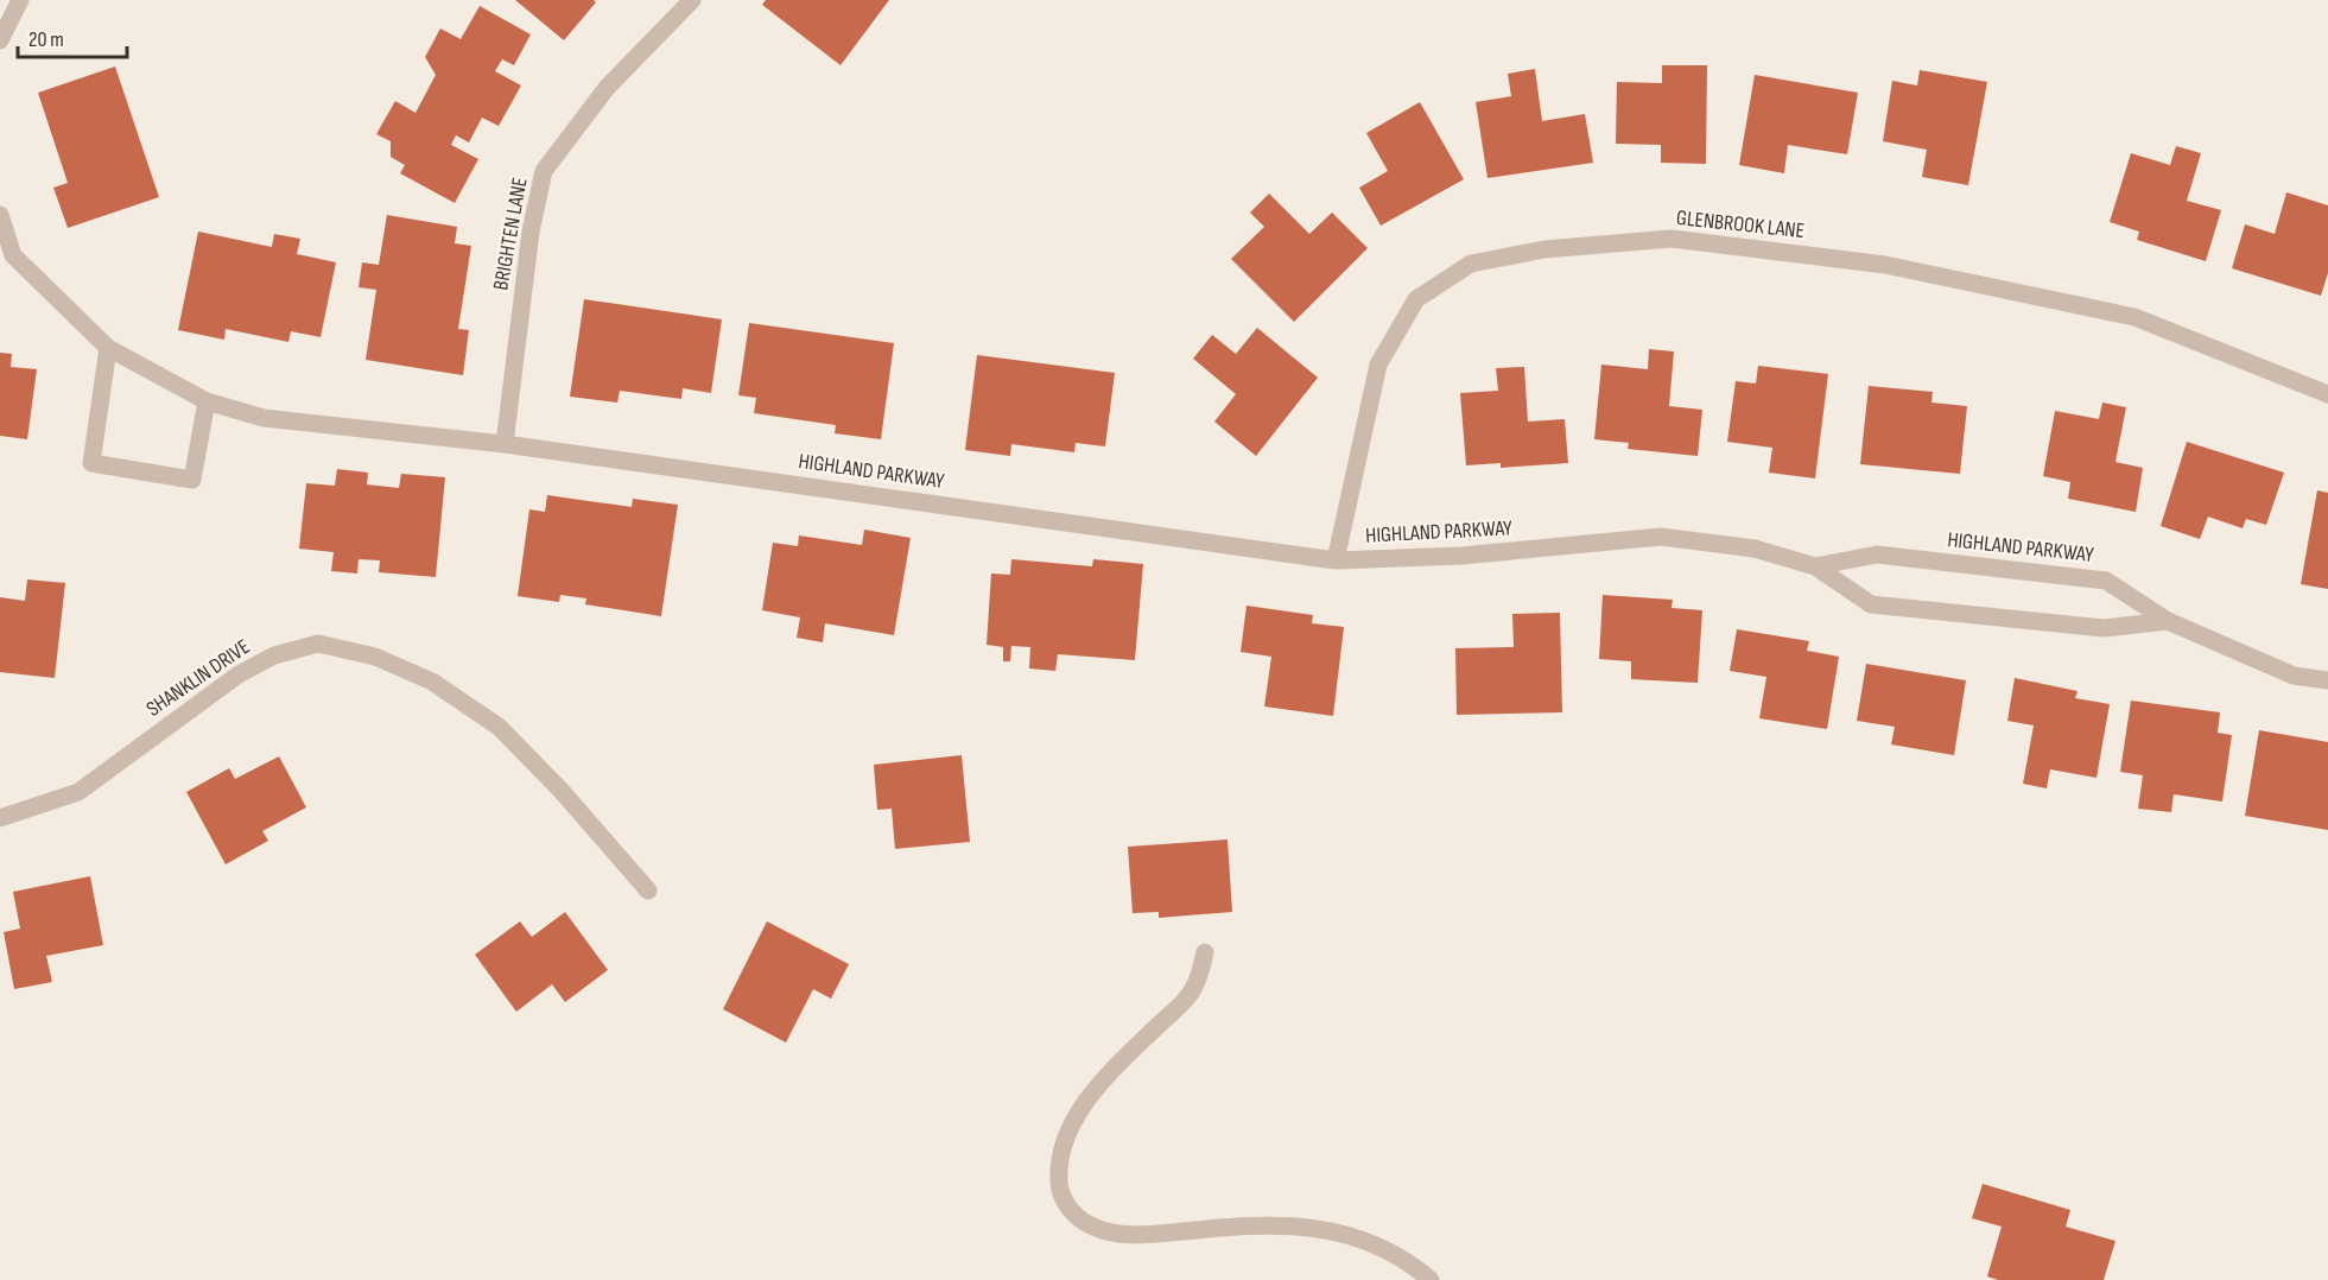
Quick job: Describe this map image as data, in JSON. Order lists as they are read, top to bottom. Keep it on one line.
{"streets":{"street":["GLENBROOK LANE","BRIGHTEN LANE","HIGHLAND PARKWAY","SHANKLIN DRIVE"]},"crossings":[["GLENBROOK LANE","HIGHLAND PARKWAY"],["BRIGHTEN LANE","HIGHLAND PARKWAY"]],"scale_bar":"20 m"}
